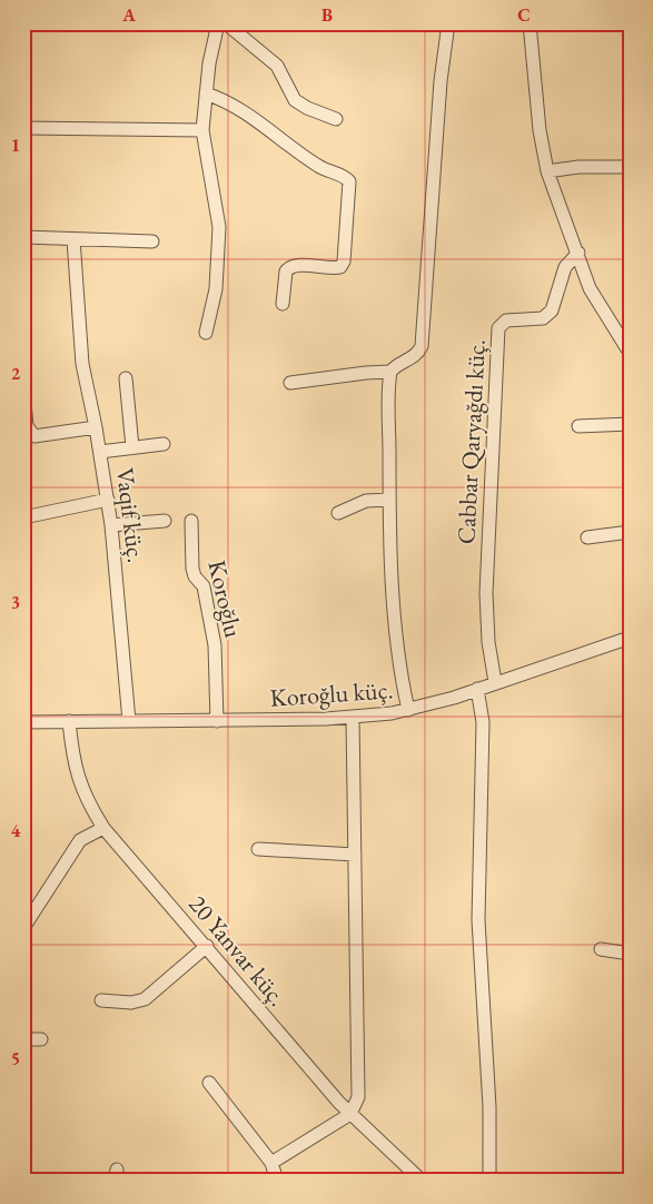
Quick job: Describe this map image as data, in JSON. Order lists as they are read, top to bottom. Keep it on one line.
{"streets":{"street":["Cabbar Qaryağdı küç.","Vaqif küç.","Koroğlu","Koroğlu küç.","20 Yanvar küç."]},"crossings":[["Cabbar Qaryağdı küç.","Koroğlu küç."],["Vaqif küç.","Koroğlu küç."],["Koroğlu","Koroğlu küç."],["Koroğlu küç.","20 Yanvar küç."]],"grid":{"columns":["A","B","C"],"rows":["1","2","3","4","5"]}}
